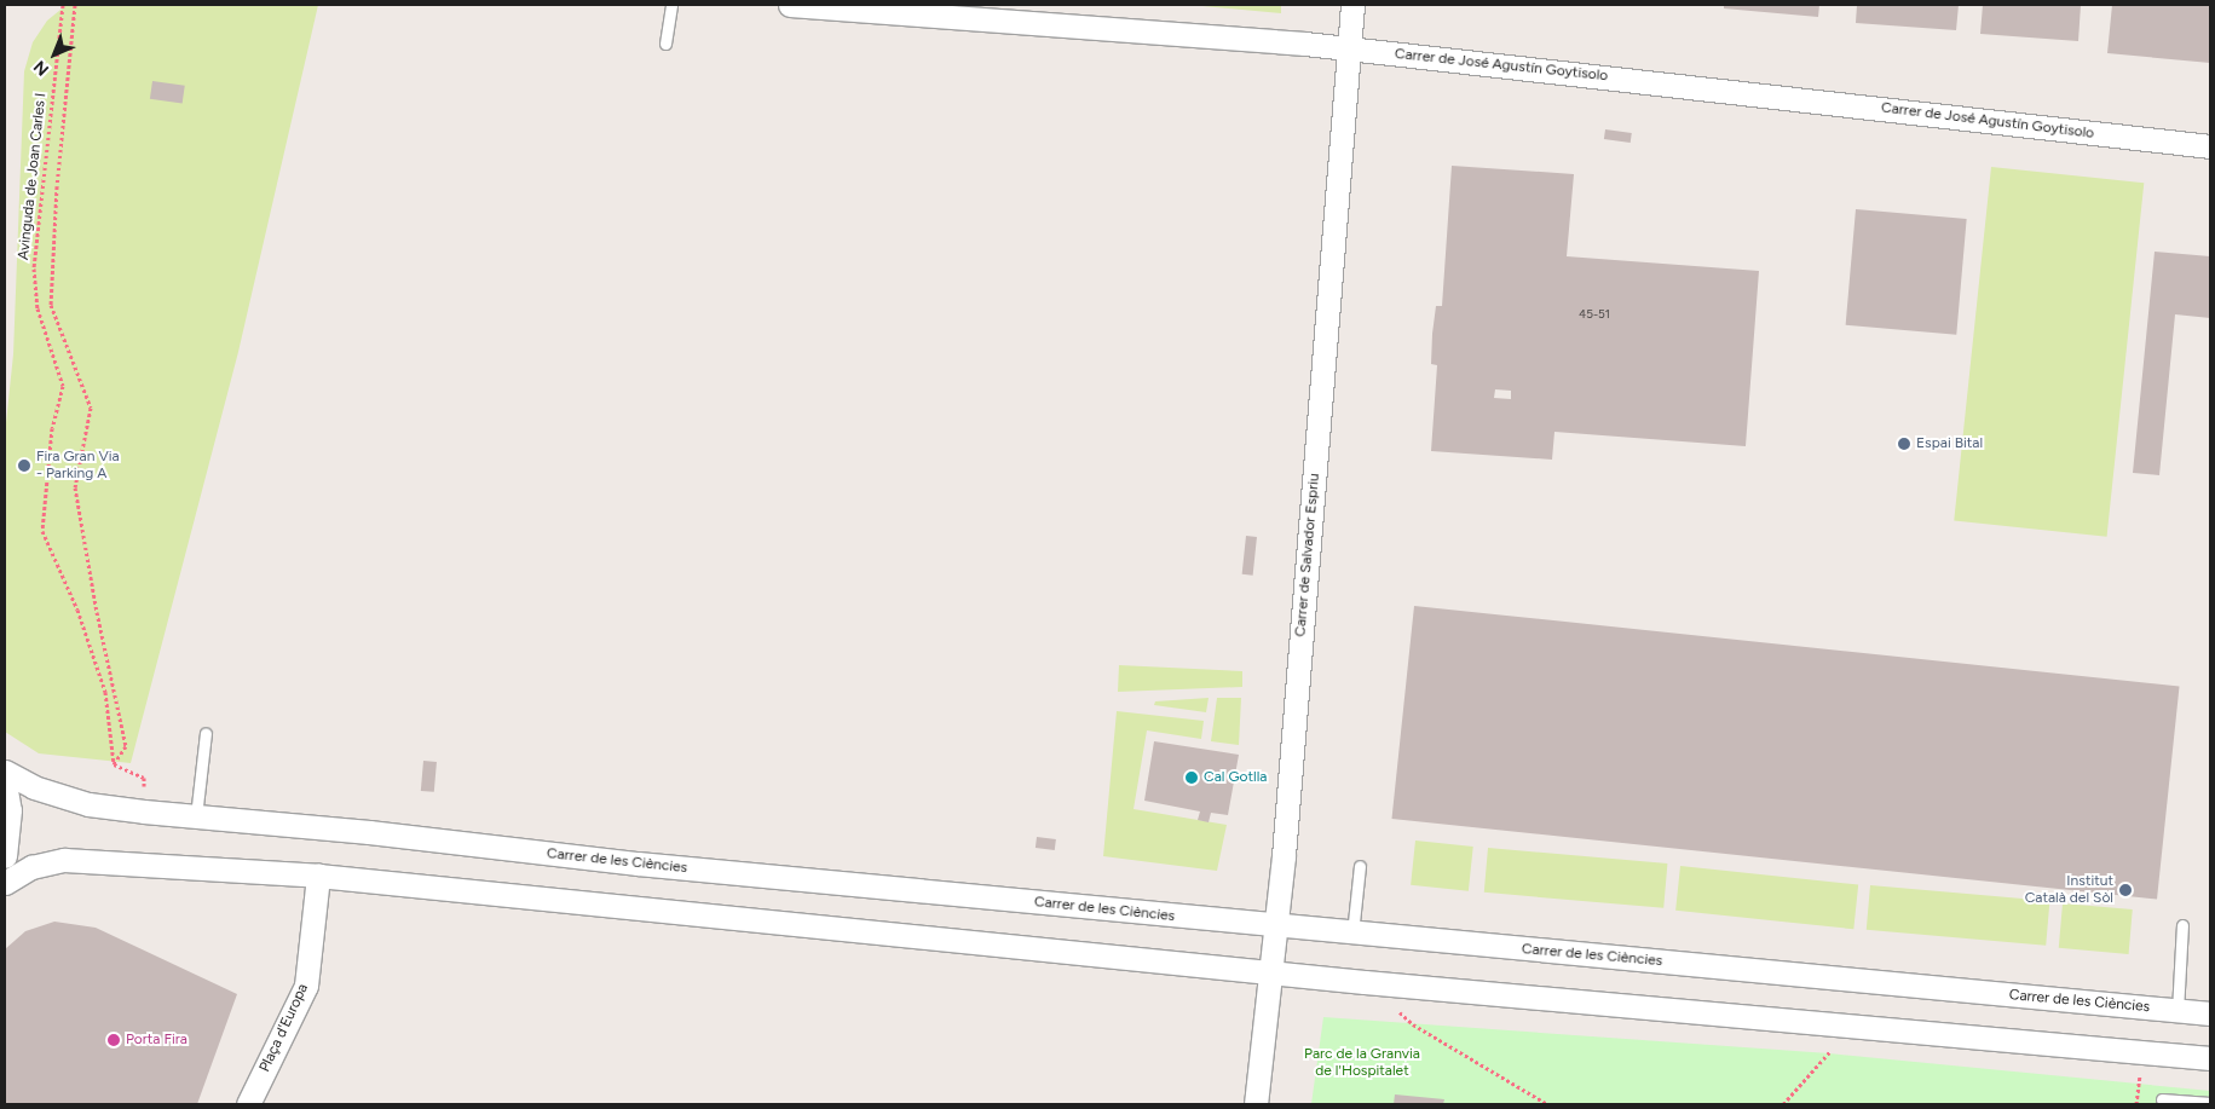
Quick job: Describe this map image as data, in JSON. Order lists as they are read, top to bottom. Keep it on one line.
{"streets":{"street":["Carrer de José Agustín Goytisolo","Carrer de Salvador Espriu","Carrer de les Ciències","Plaça d'Europa"],"path":["Avinguda de Joan Carles I"]},"crossings":[["Carrer de José Agustín Goytisolo","Carrer de Salvador Espriu"],["Carrer de Salvador Espriu","Carrer de les Ciències"]],"parks":["Parc de la Granvia de l'Hospitalet"],"places":["Espai Bital","Fira Gran Via - Parking A","Cal Gotlla","Institut Català del Sòl","Porta Fira"],"house_numbers":["45-51"],"north":"bottom left"}
